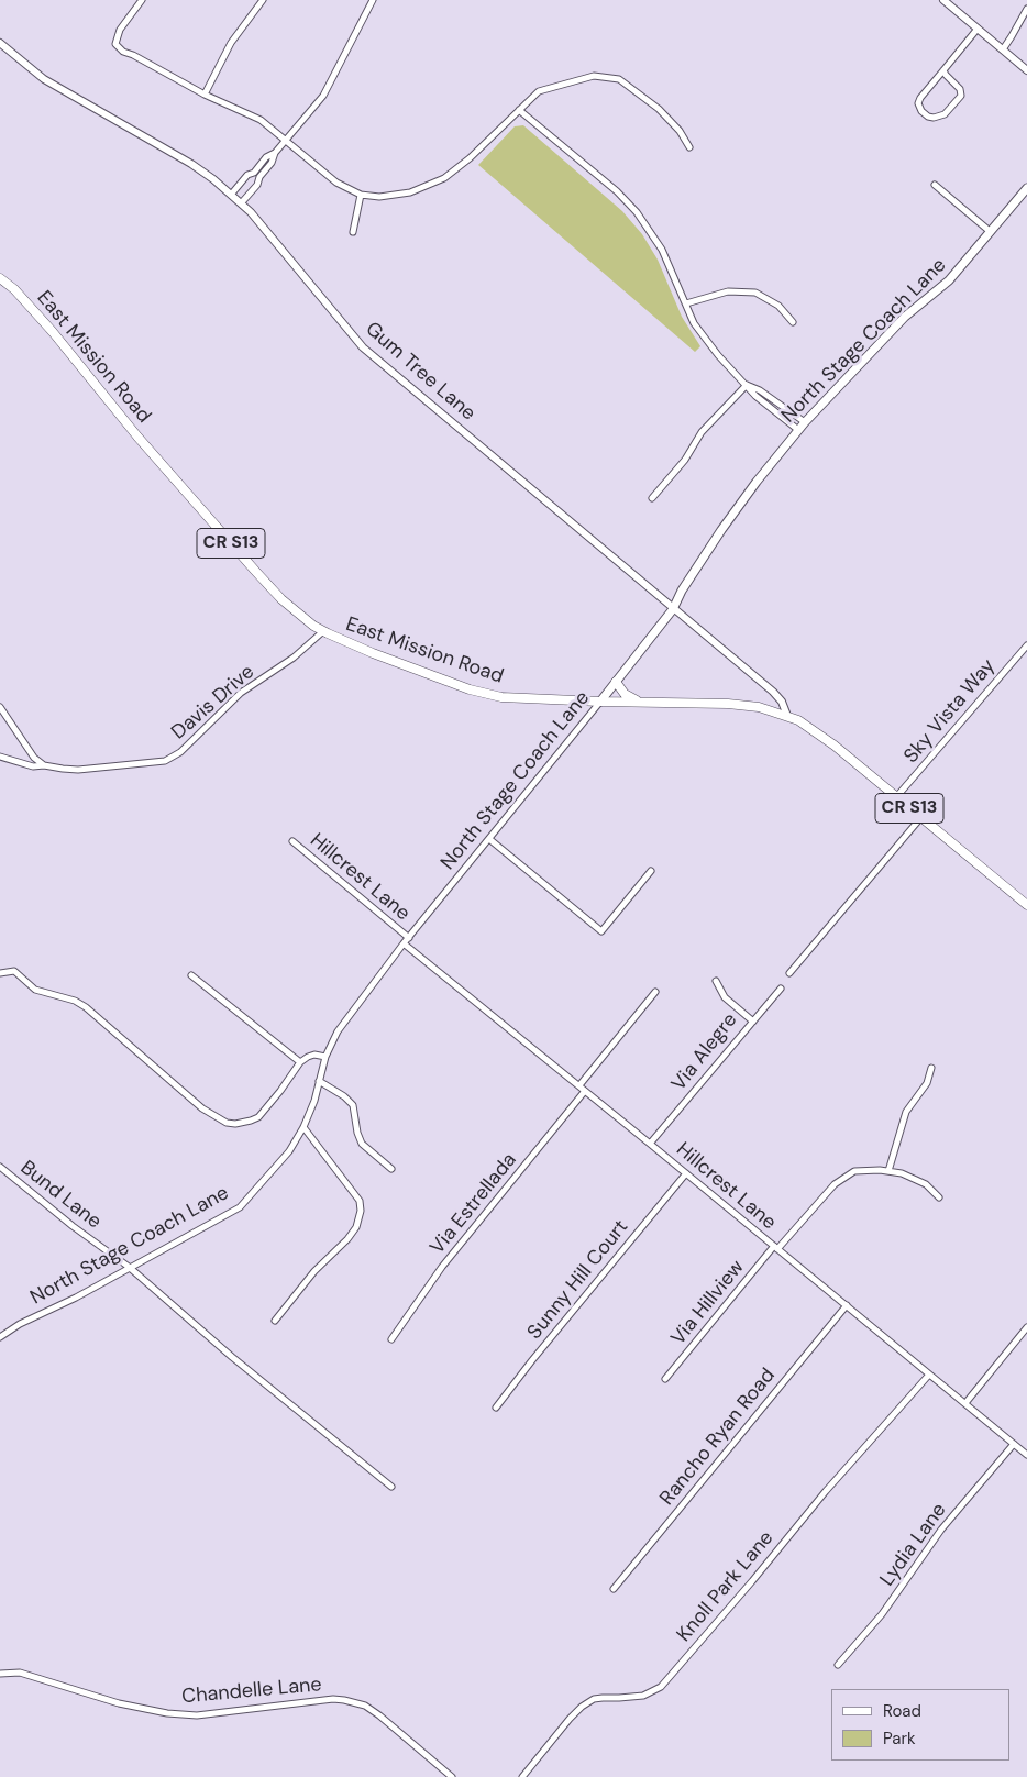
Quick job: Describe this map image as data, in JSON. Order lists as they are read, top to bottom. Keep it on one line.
{"streets":{"main road":["North Stage Coach Lane","East Mission Road","CR S13"],"street":["Gum Tree Lane","Davis Drive","Sky Vista Way","Hillcrest Lane","Via Alegre","Bund Lane","Via Estrellada","Sunny Hill Court","Via Hillview","Rancho Ryan Road","Lydia Lane","Knoll Park Lane","Chandelle Lane"]},"crossings":[["North Stage Coach Lane","East Mission Road"],["North Stage Coach Lane","Gum Tree Lane"],["North Stage Coach Lane","Hillcrest Lane"],["North Stage Coach Lane","Bund Lane"],["East Mission Road","Gum Tree Lane"],["East Mission Road","Davis Drive"],["East Mission Road","Sky Vista Way"],["Hillcrest Lane","Via Alegre"],["Hillcrest Lane","Via Estrellada"],["Hillcrest Lane","Sunny Hill Court"],["Hillcrest Lane","Via Hillview"],["Hillcrest Lane","Rancho Ryan Road"],["Hillcrest Lane","Lydia Lane"],["Hillcrest Lane","Knoll Park Lane"]],"legend":["Road","Park"]}
